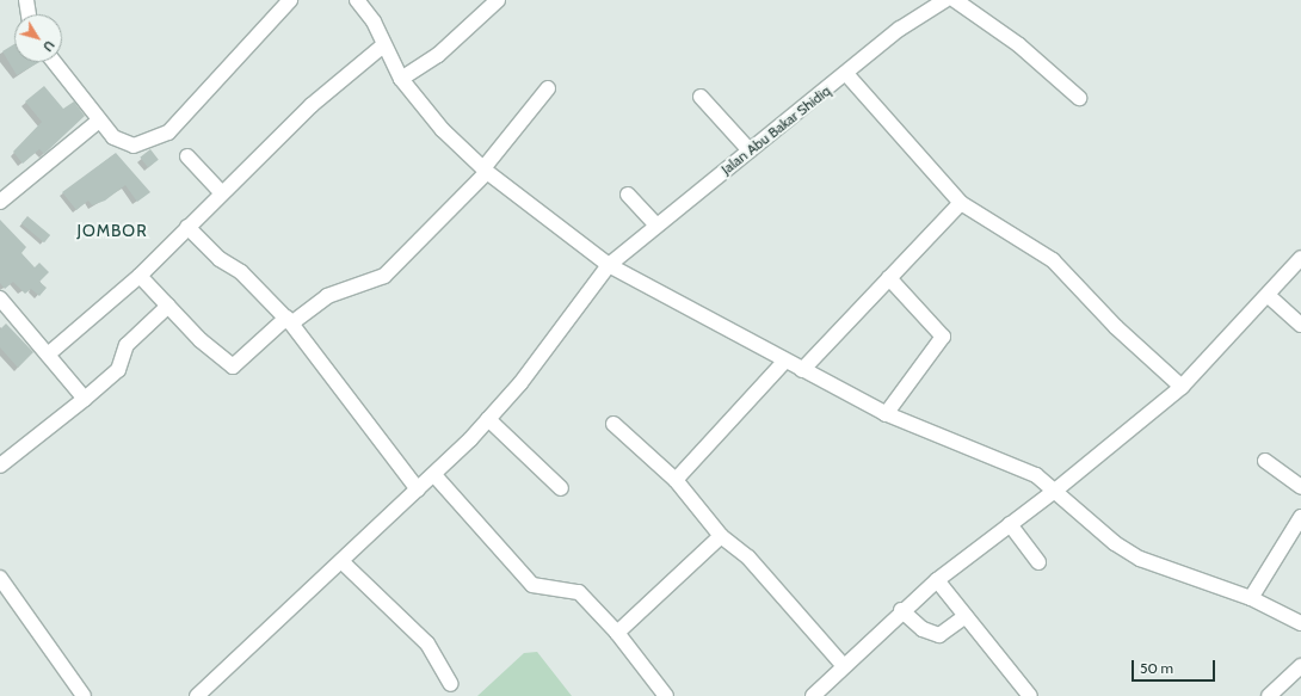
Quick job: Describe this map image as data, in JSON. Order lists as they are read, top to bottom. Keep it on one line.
{"streets":{"street":["Jalan Abu Bakar Shidiq"]},"districts":["JOMBOR"],"scale_bar":"50 m","north":"bottom right"}
